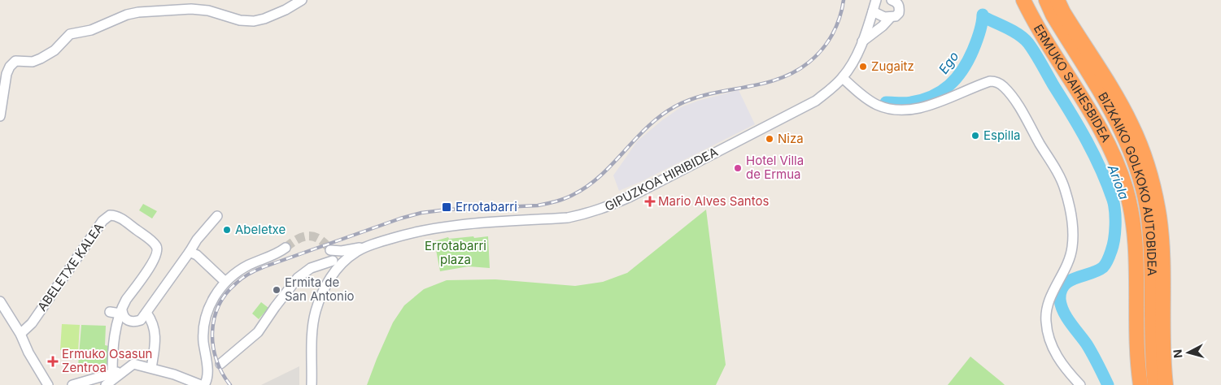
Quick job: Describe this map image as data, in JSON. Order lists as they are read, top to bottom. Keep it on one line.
{"streets":{"highway":["ERMUKO SAIHESBIDEA","BIZKAIKO GOLKOKO AUTOBIDEA"],"street":["GIPUZKOA HIRIBIDEA","ABELETXE KALEA"]},"water":["Ego","Ariola"],"parks":["Errotabarri plaza"],"places":{"other":["Zugaitz","Espilla","Niza","Hotel Villa de Ermua","Abeletxe","Ermita de San Antonio"],"health":["Mario Alves Santos","Ermuko Osasun Zentroa"],"transit":["Errotabarri"]},"north":"left"}
